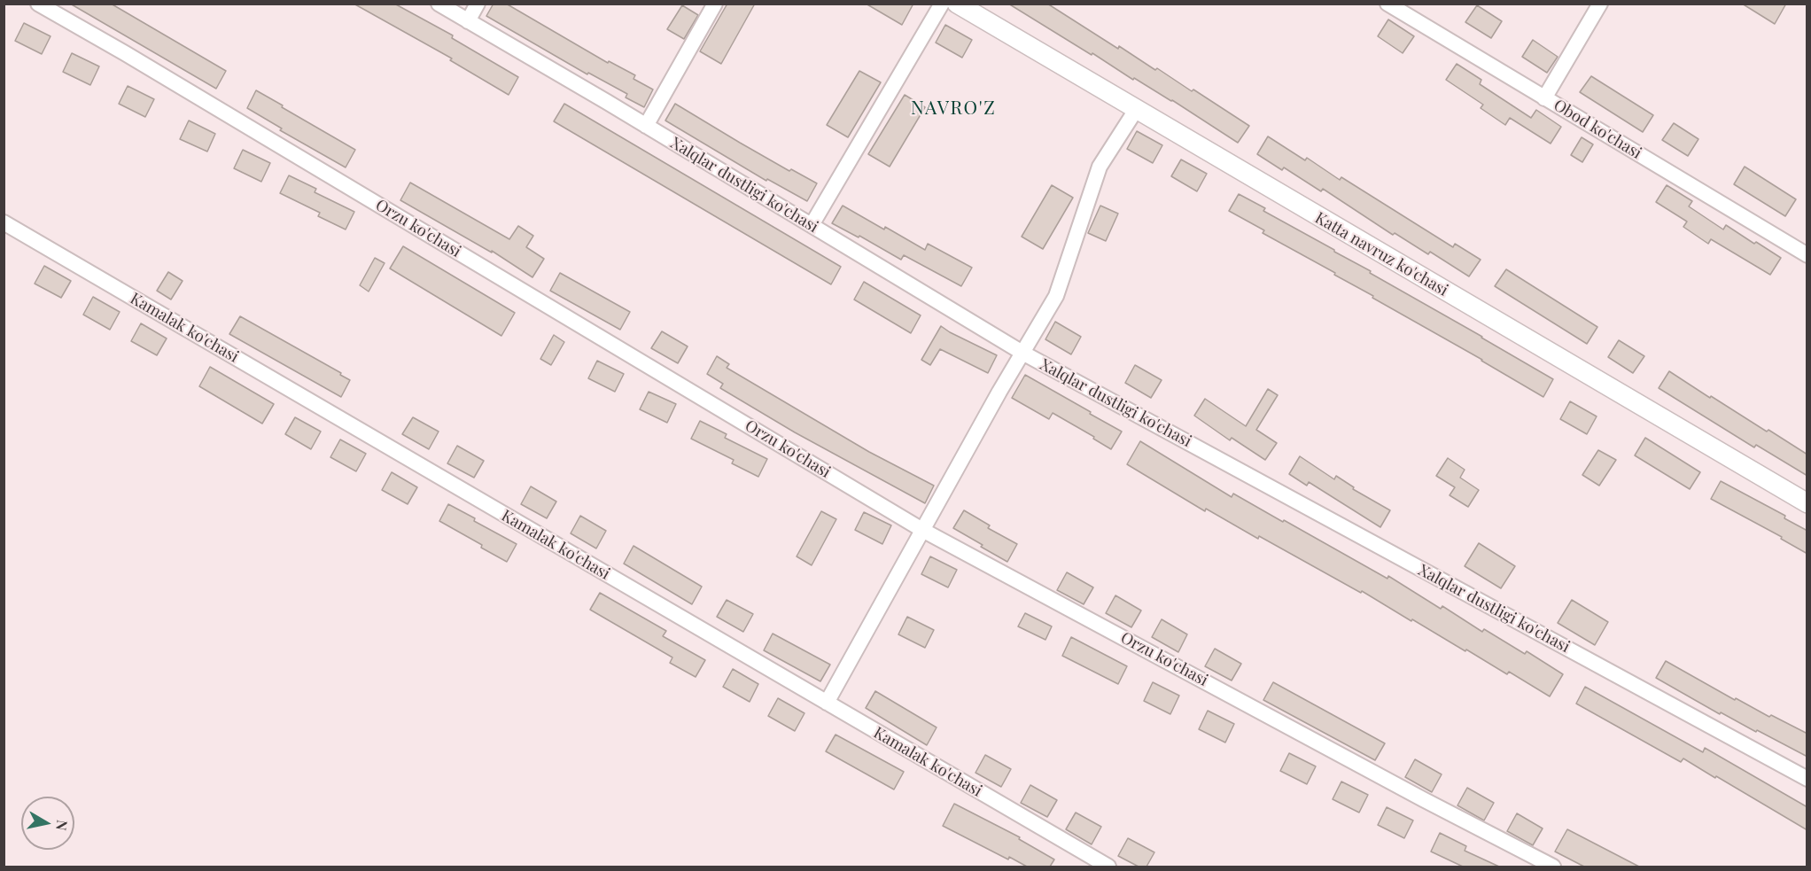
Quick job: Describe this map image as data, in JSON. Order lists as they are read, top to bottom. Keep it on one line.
{"streets":{"street":["Obod ko'chasi","Xalqlar dustligi ko'chasi","Orzu ko'chasi","Katta navruz ko'chasi","Kamalak ko'chasi"]},"districts":["NAVRO'Z"],"north":"right"}
